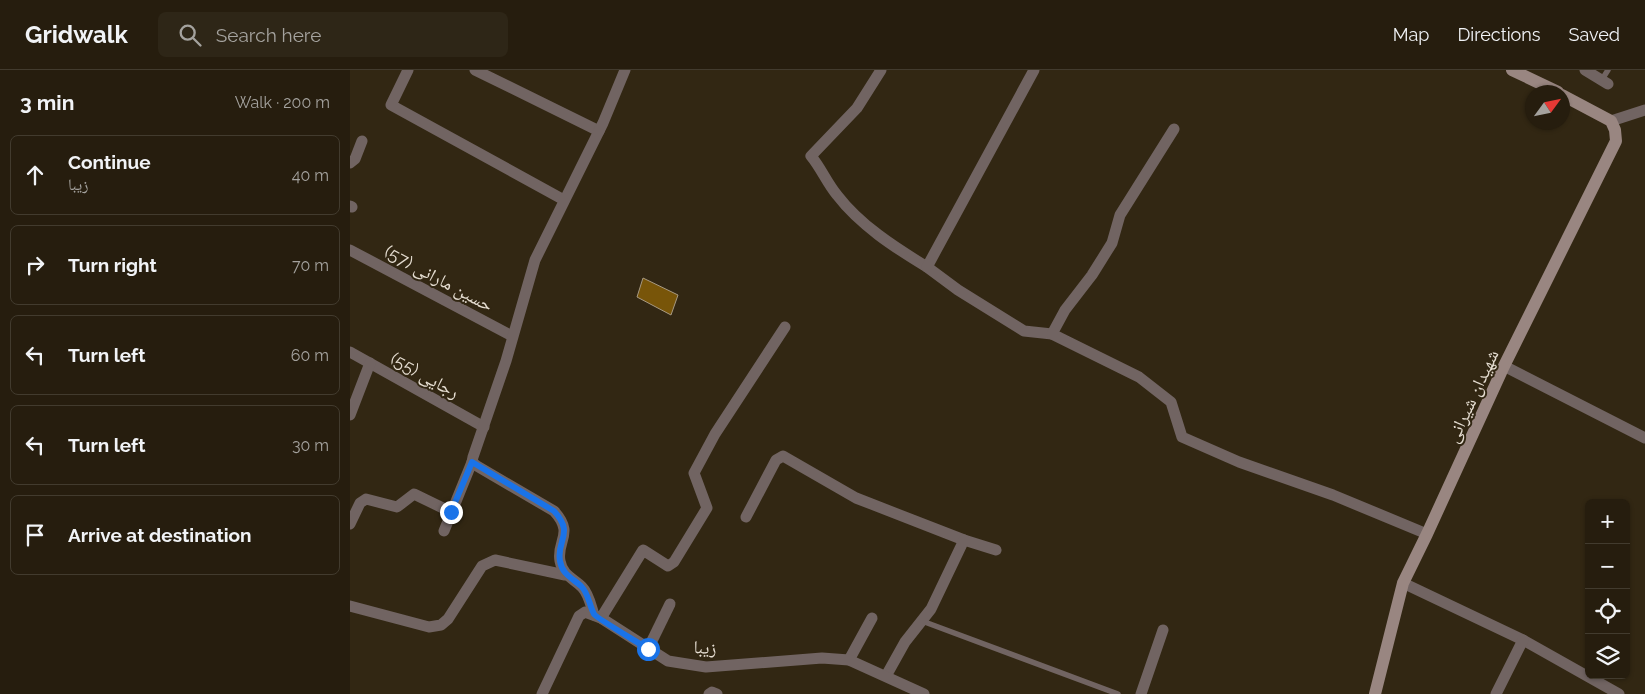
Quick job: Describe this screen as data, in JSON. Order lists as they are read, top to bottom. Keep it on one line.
{"streets":{"street":["حسین مارانی (57)","رجایی (55)","شهیدان شیرانی","زیبا"]},"north":"top right","page":{"header":"Gridwalk","search":"Search here","nav":["Map","Directions","Saved"],"heading":["3 min","Walk · 200 m"],"list":[["Continue","زیبا","40 m"],["Turn right","70 m"],["Turn left","60 m"],["Turn left","30 m"],"Arrive at destination"],"map_buttons":["+","−"]}}
